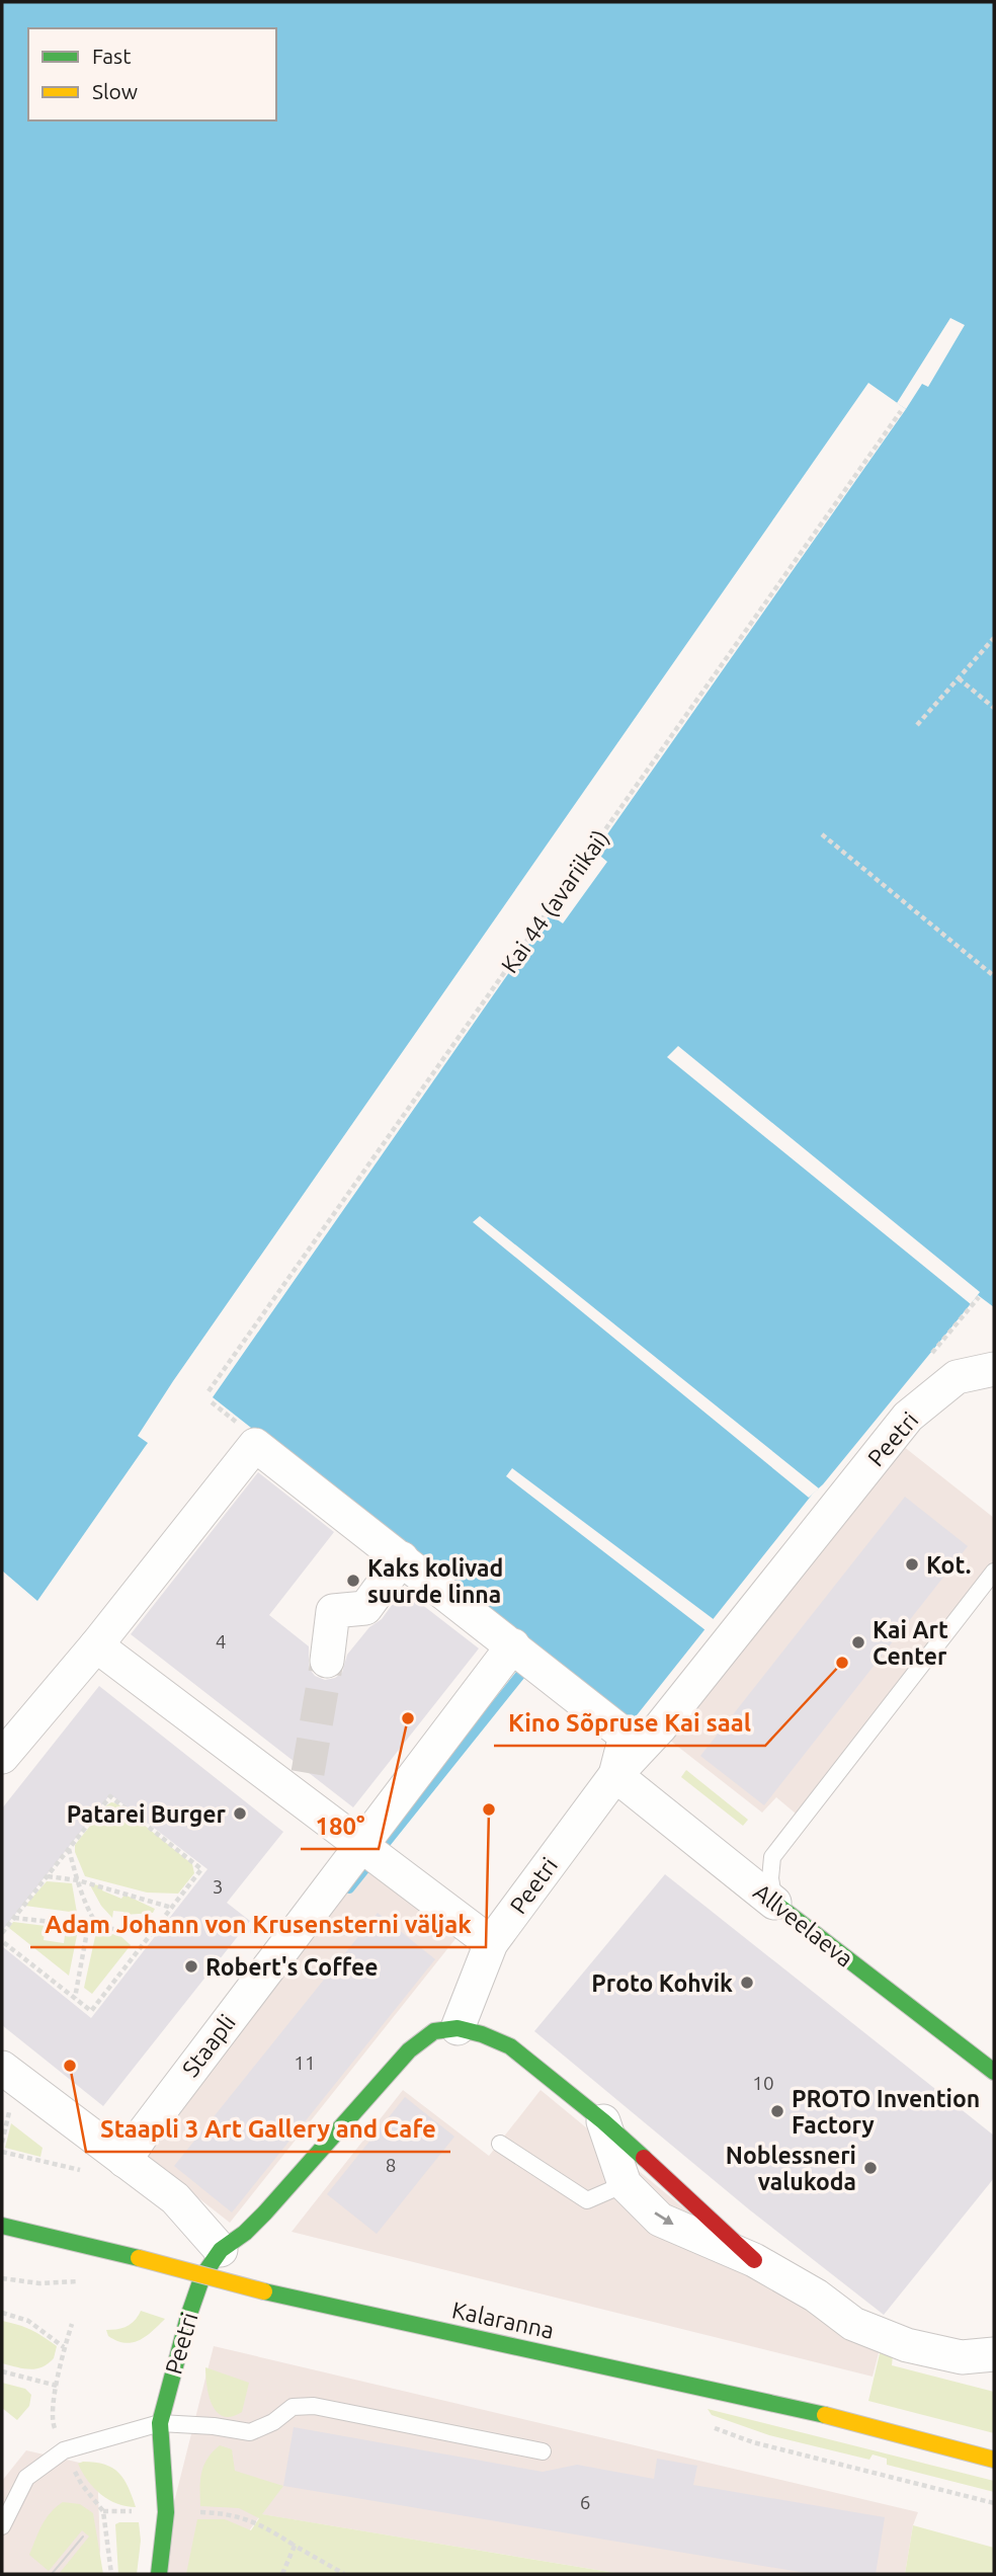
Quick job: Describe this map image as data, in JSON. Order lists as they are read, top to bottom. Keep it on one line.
{"streets":{"street":["Peetri","Allveelaeva","Staapli","Kalaranna"],"path":["Kai 44 (avariikai)"]},"crossings":[["Peetri","Allveelaeva"]],"places":["Kot.","Kaks kolivad suurde linna","Kai Art Center","Kino Sõpruse Kai saal","180°","Adam Johann von Krusensterni väljak","Patarei Burger","Robert's Coffee","Proto Kohvik","Staapli 3 Art Gallery and Cafe","PROTO Invention Factory","Noblessneri valukoda"],"house_numbers":["4","3","11","10","8","6"],"legend":["Fast","Slow"]}
